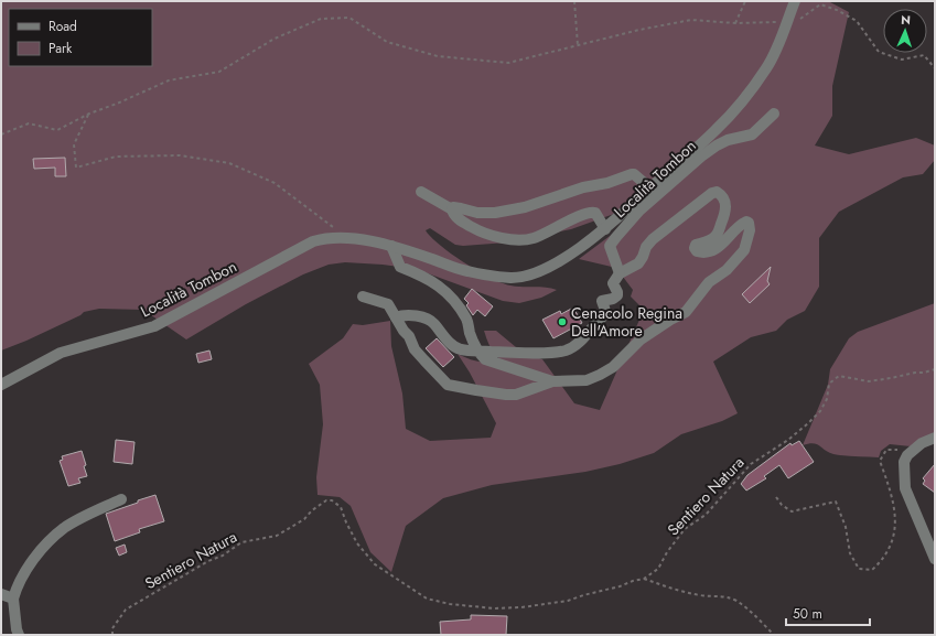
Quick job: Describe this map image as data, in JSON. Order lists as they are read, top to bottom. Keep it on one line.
{"streets":{"street":["Località Tombon"],"path":["Sentiero Natura"]},"places":["Cenacolo Regina Dell'Amore"],"legend":["Road","Park"],"scale_bar":"50 m","north":"top"}
